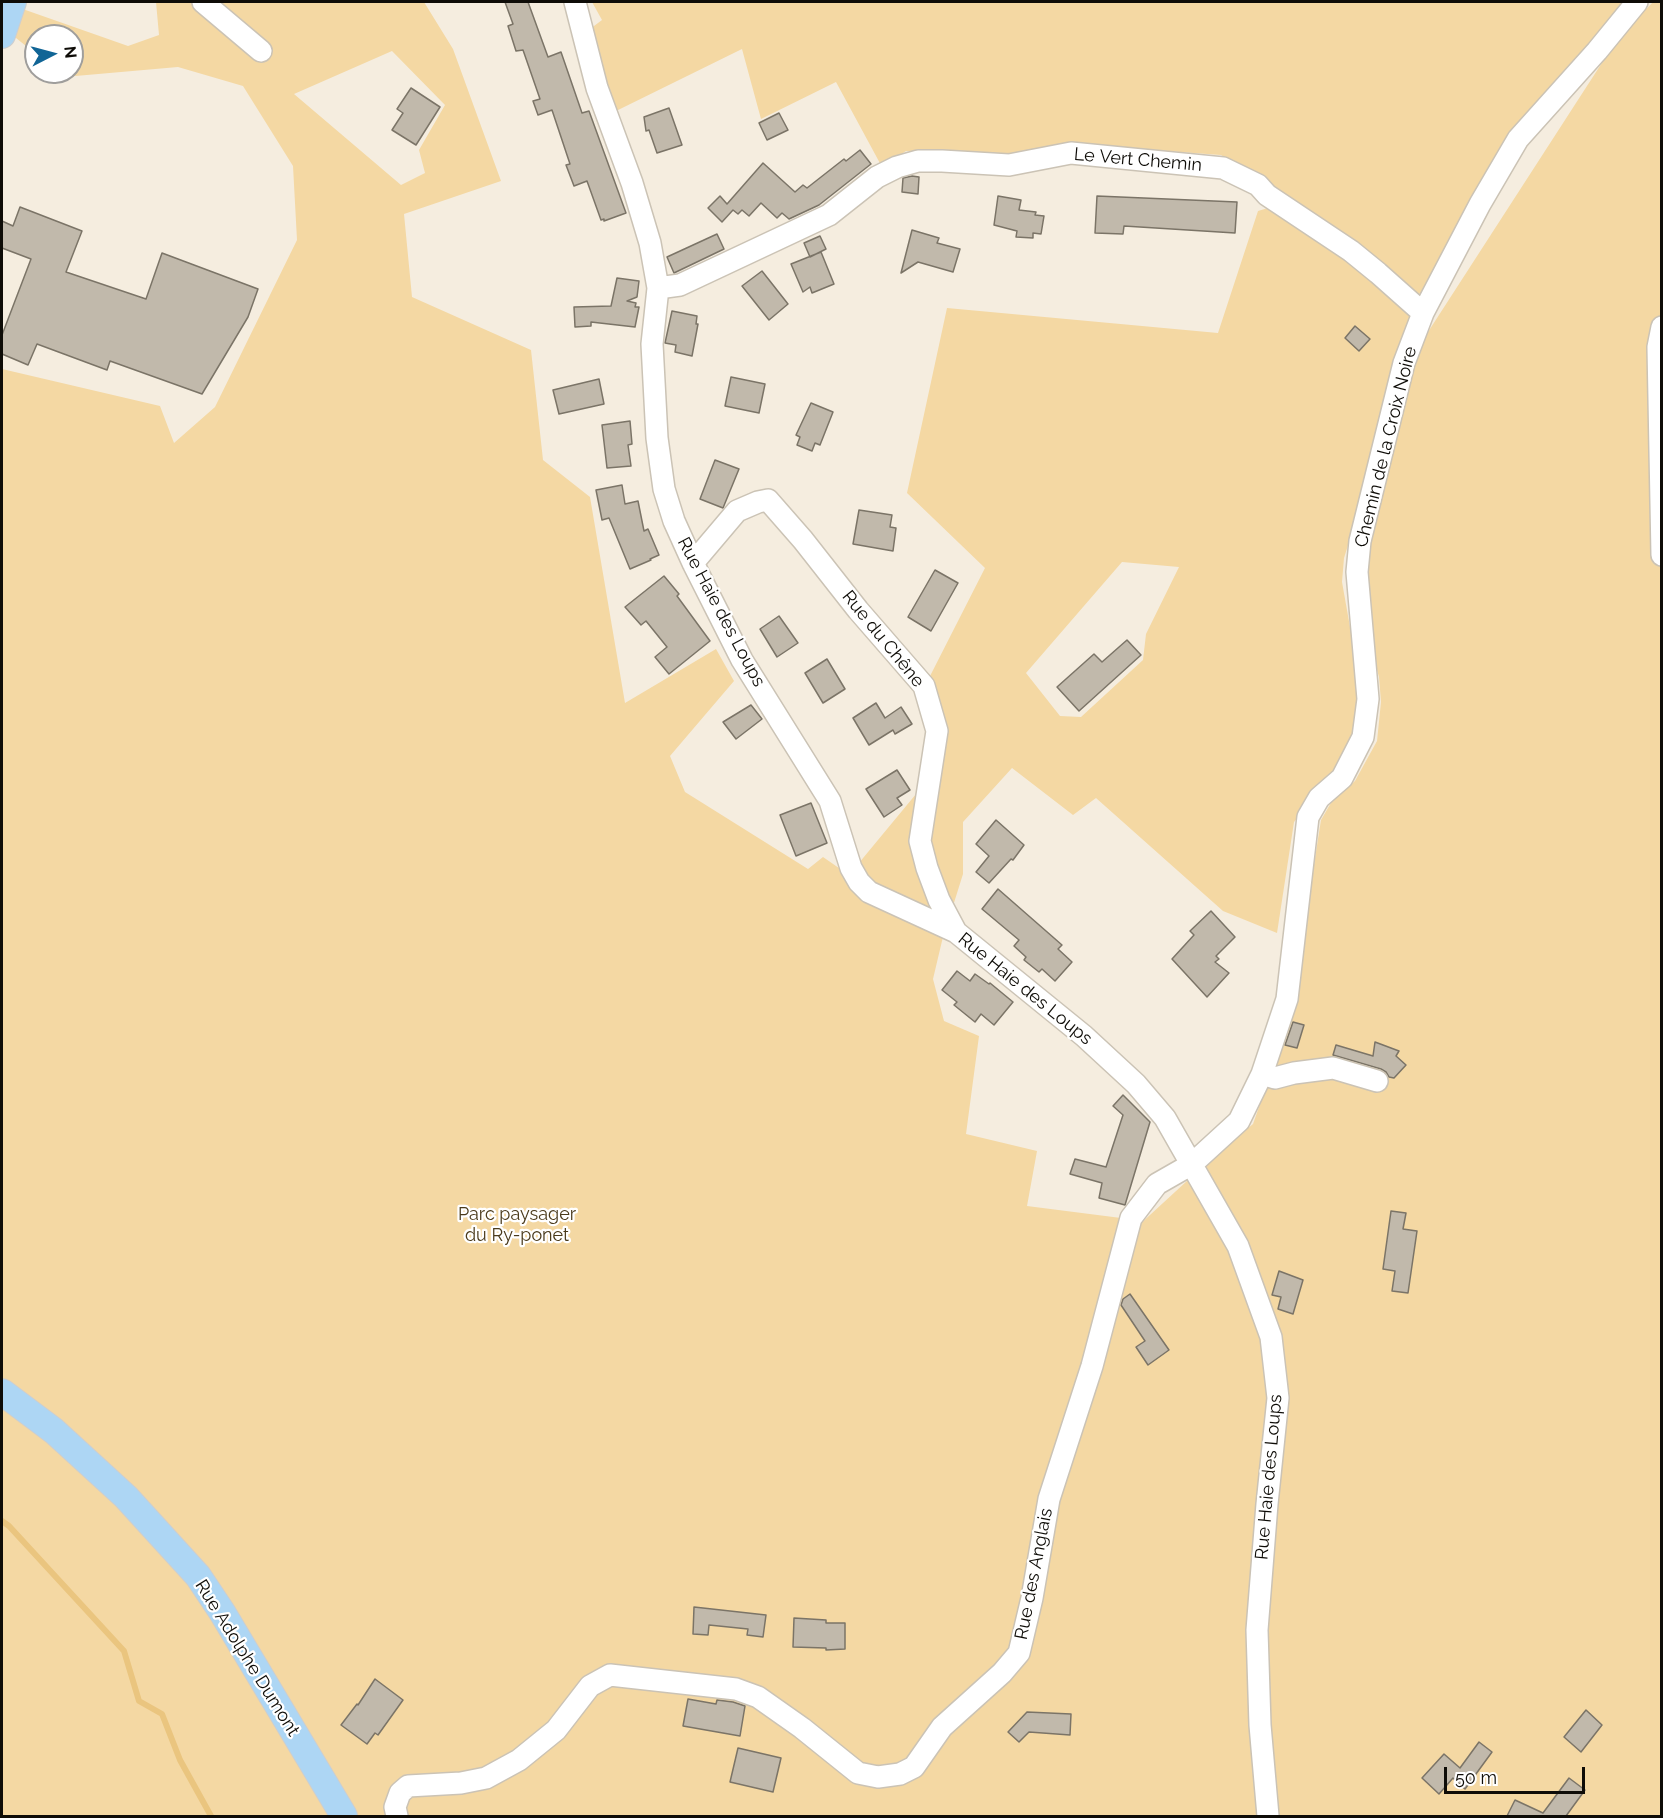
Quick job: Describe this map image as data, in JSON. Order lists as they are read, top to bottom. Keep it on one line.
{"streets":{"main road":["Rue Adolphe Dumont"],"street":["Le Vert Chemin","Chemin de la Croix Noire","Rue Haie des Loups","Rue du Chêne","Rue des Anglais"]},"crossings":[["Le Vert Chemin","Chemin de la Croix Noire"],["Le Vert Chemin","Rue Haie des Loups"],["Chemin de la Croix Noire","Rue Haie des Loups"],["Chemin de la Croix Noire","Rue des Anglais"],["Rue Haie des Loups","Rue du Chêne"],["Rue Haie des Loups","Rue des Anglais"]],"parks":["Parc paysager du Ry-ponet"],"scale_bar":"50 m","north":"right"}
